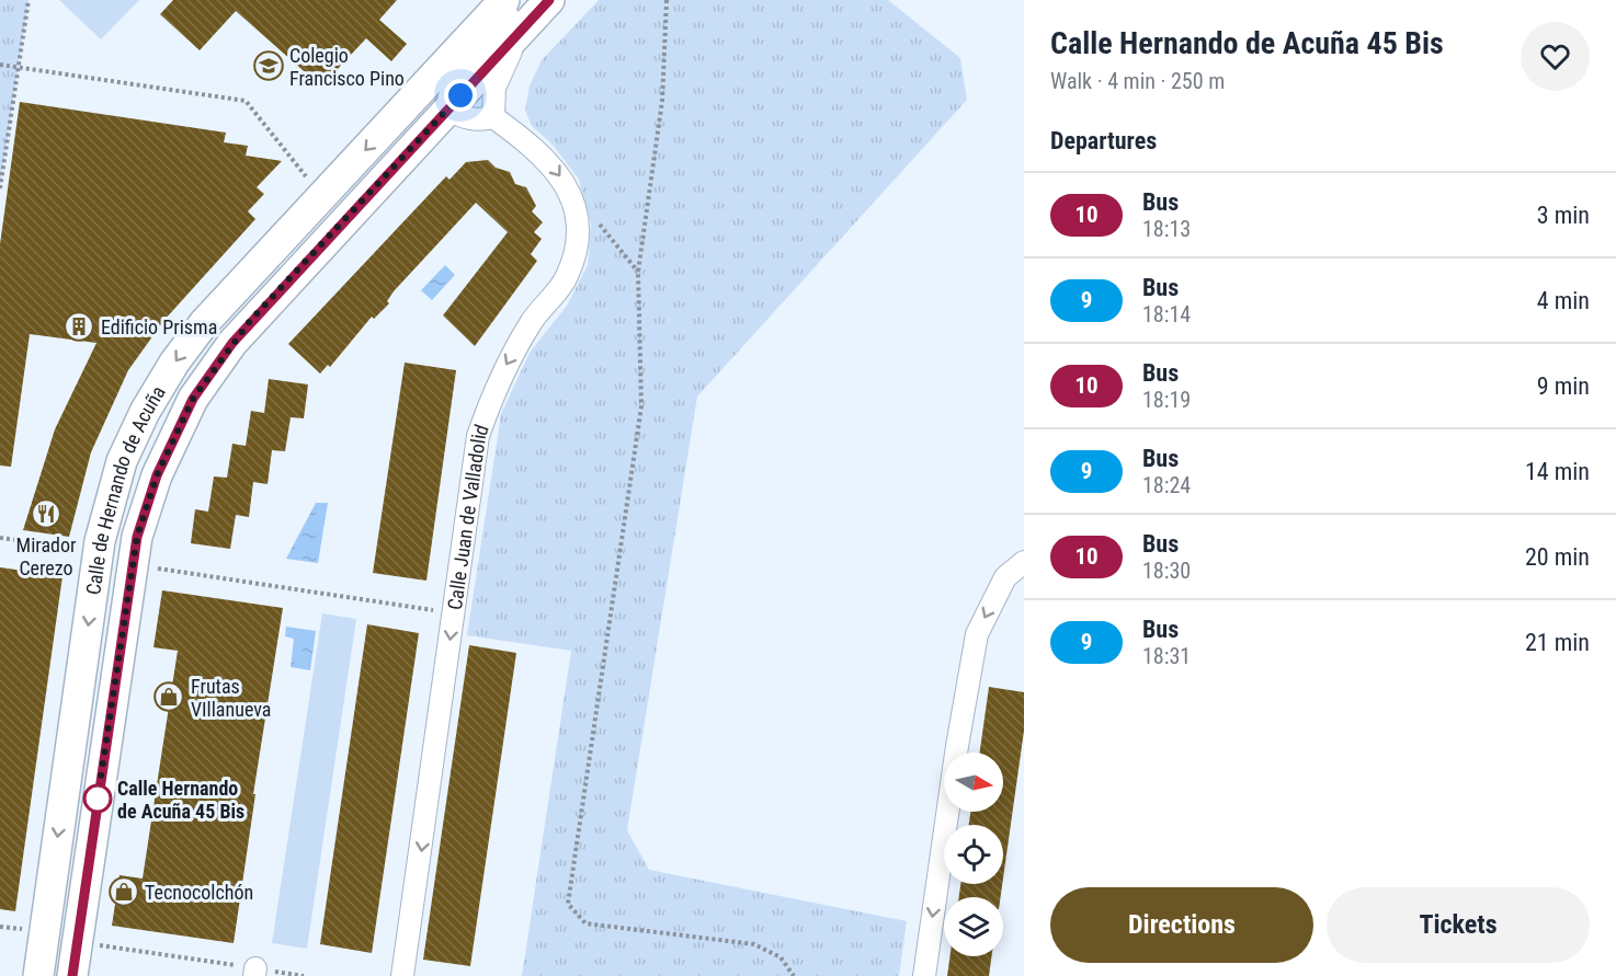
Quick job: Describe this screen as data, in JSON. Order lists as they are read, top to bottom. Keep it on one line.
{"streets":{"street":["Calle de Hernando de Acuña","Calle Juan de Valladolid"]},"one_way":["Calle Juan de Valladolid"],"places":{"school or university":["Colegio Francisco Pino"],"building":["Edificio Prisma"],"restaurant":["Mirador Cerezo"],"shop":["Frutas VIllanueva","Tecnocolchón"],"other":["Calle Hernando de Acuña 45 Bis"]},"lines":["bus line 10"],"north":"right","page":{"heading":[["Calle Hernando de Acuña 45 Bis","Walk · 4 min · 250 m"],"Departures"],"list":[{"mark":"10","name":"Bus","note":"18:13","value":"3 min"},{"mark":"9","name":"Bus","note":"18:14","value":"4 min"},{"mark":"10","name":"Bus","note":"18:19","value":"9 min"},{"mark":"9","name":"Bus","note":"18:24","value":"14 min"},{"mark":"10","name":"Bus","note":"18:30","value":"20 min"},{"mark":"9","name":"Bus","note":"18:31","value":"21 min"}],"buttons":["Directions","Tickets"]}}
